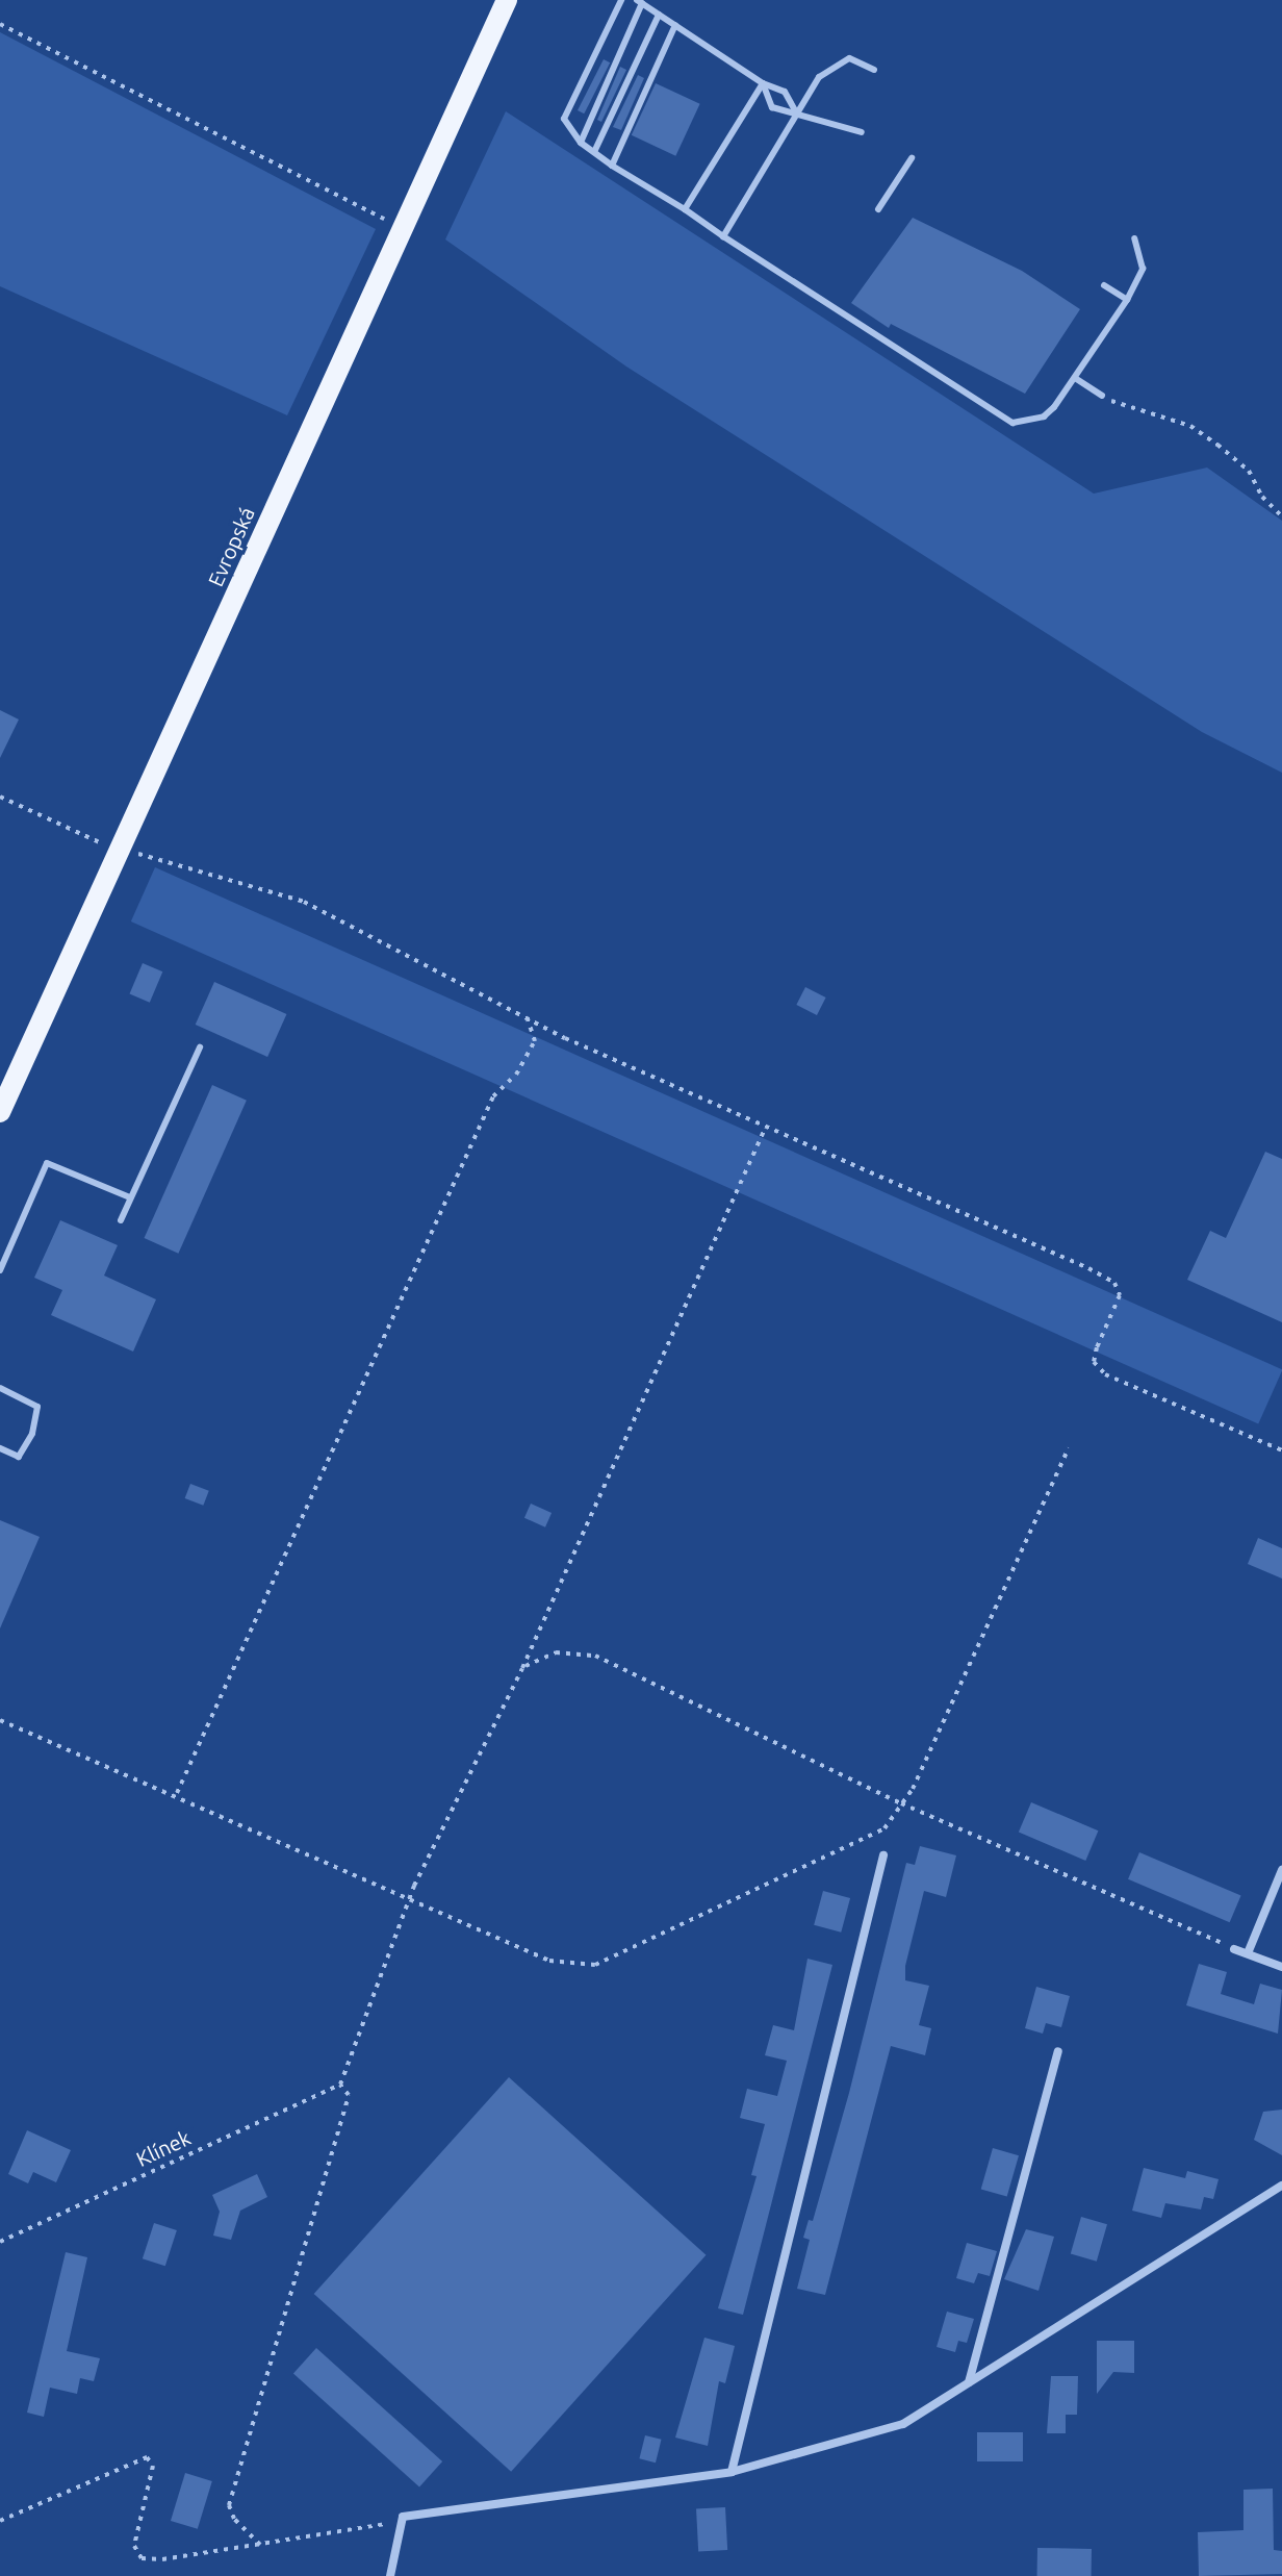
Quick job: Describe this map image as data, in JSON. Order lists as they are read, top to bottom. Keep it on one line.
{"streets":{"main road":["Evropská"],"path":["Klínek"]}}
